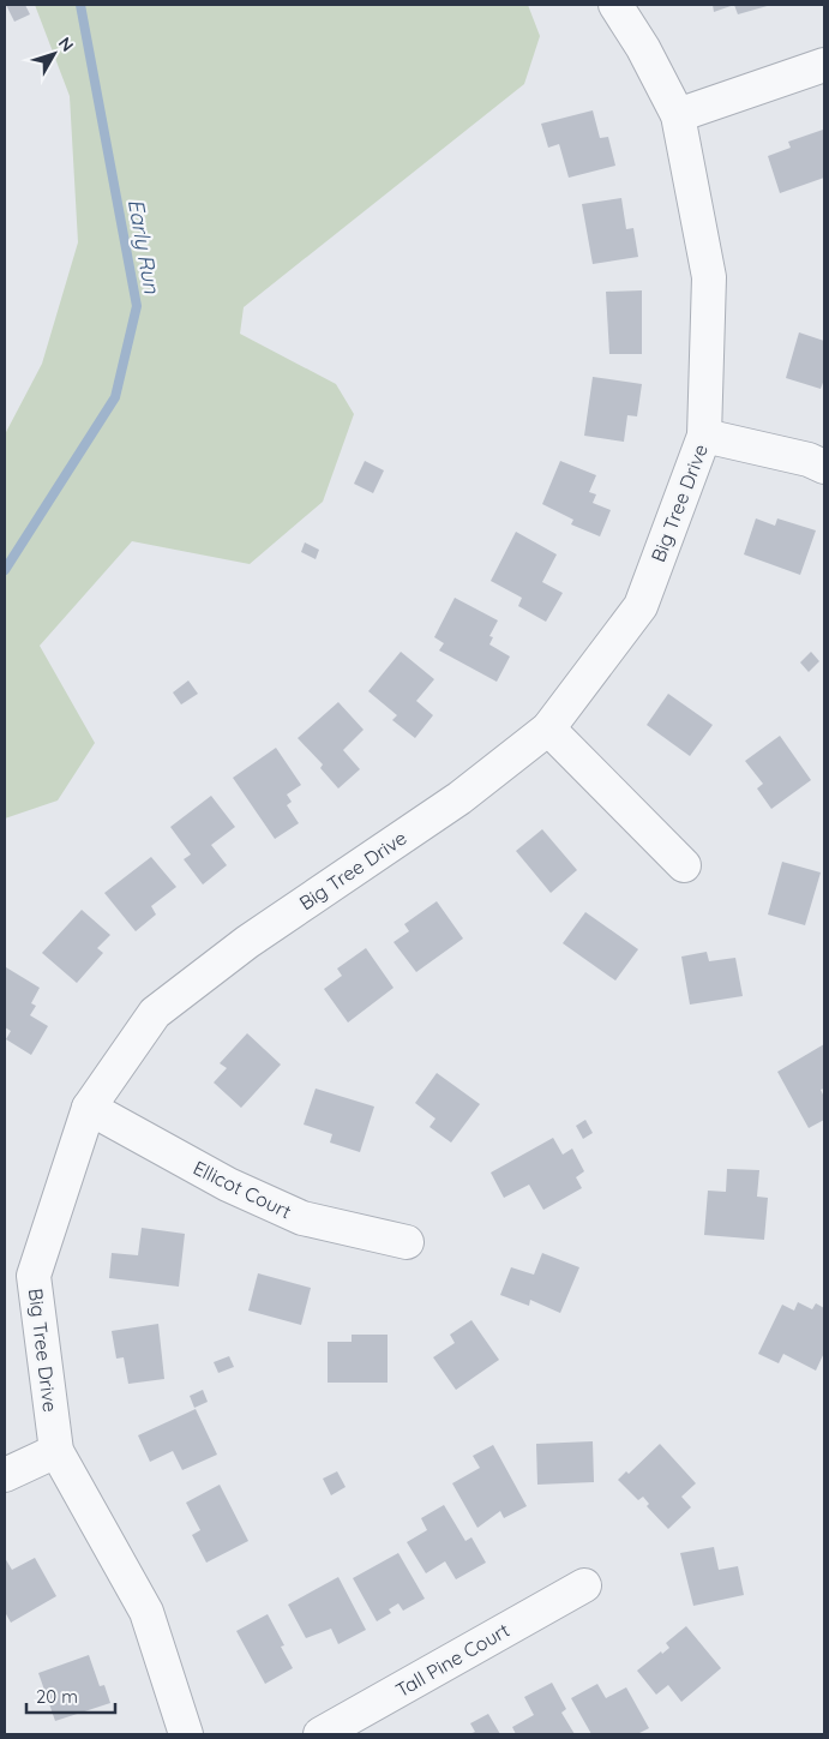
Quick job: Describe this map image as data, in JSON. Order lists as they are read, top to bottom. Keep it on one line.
{"streets":{"street":["Big Tree Drive","Ellicot Court","Tall Pine Court"]},"crossings":[["Big Tree Drive","Ellicot Court"]],"water":["Early Run"],"scale_bar":"20 m","north":"top right"}
